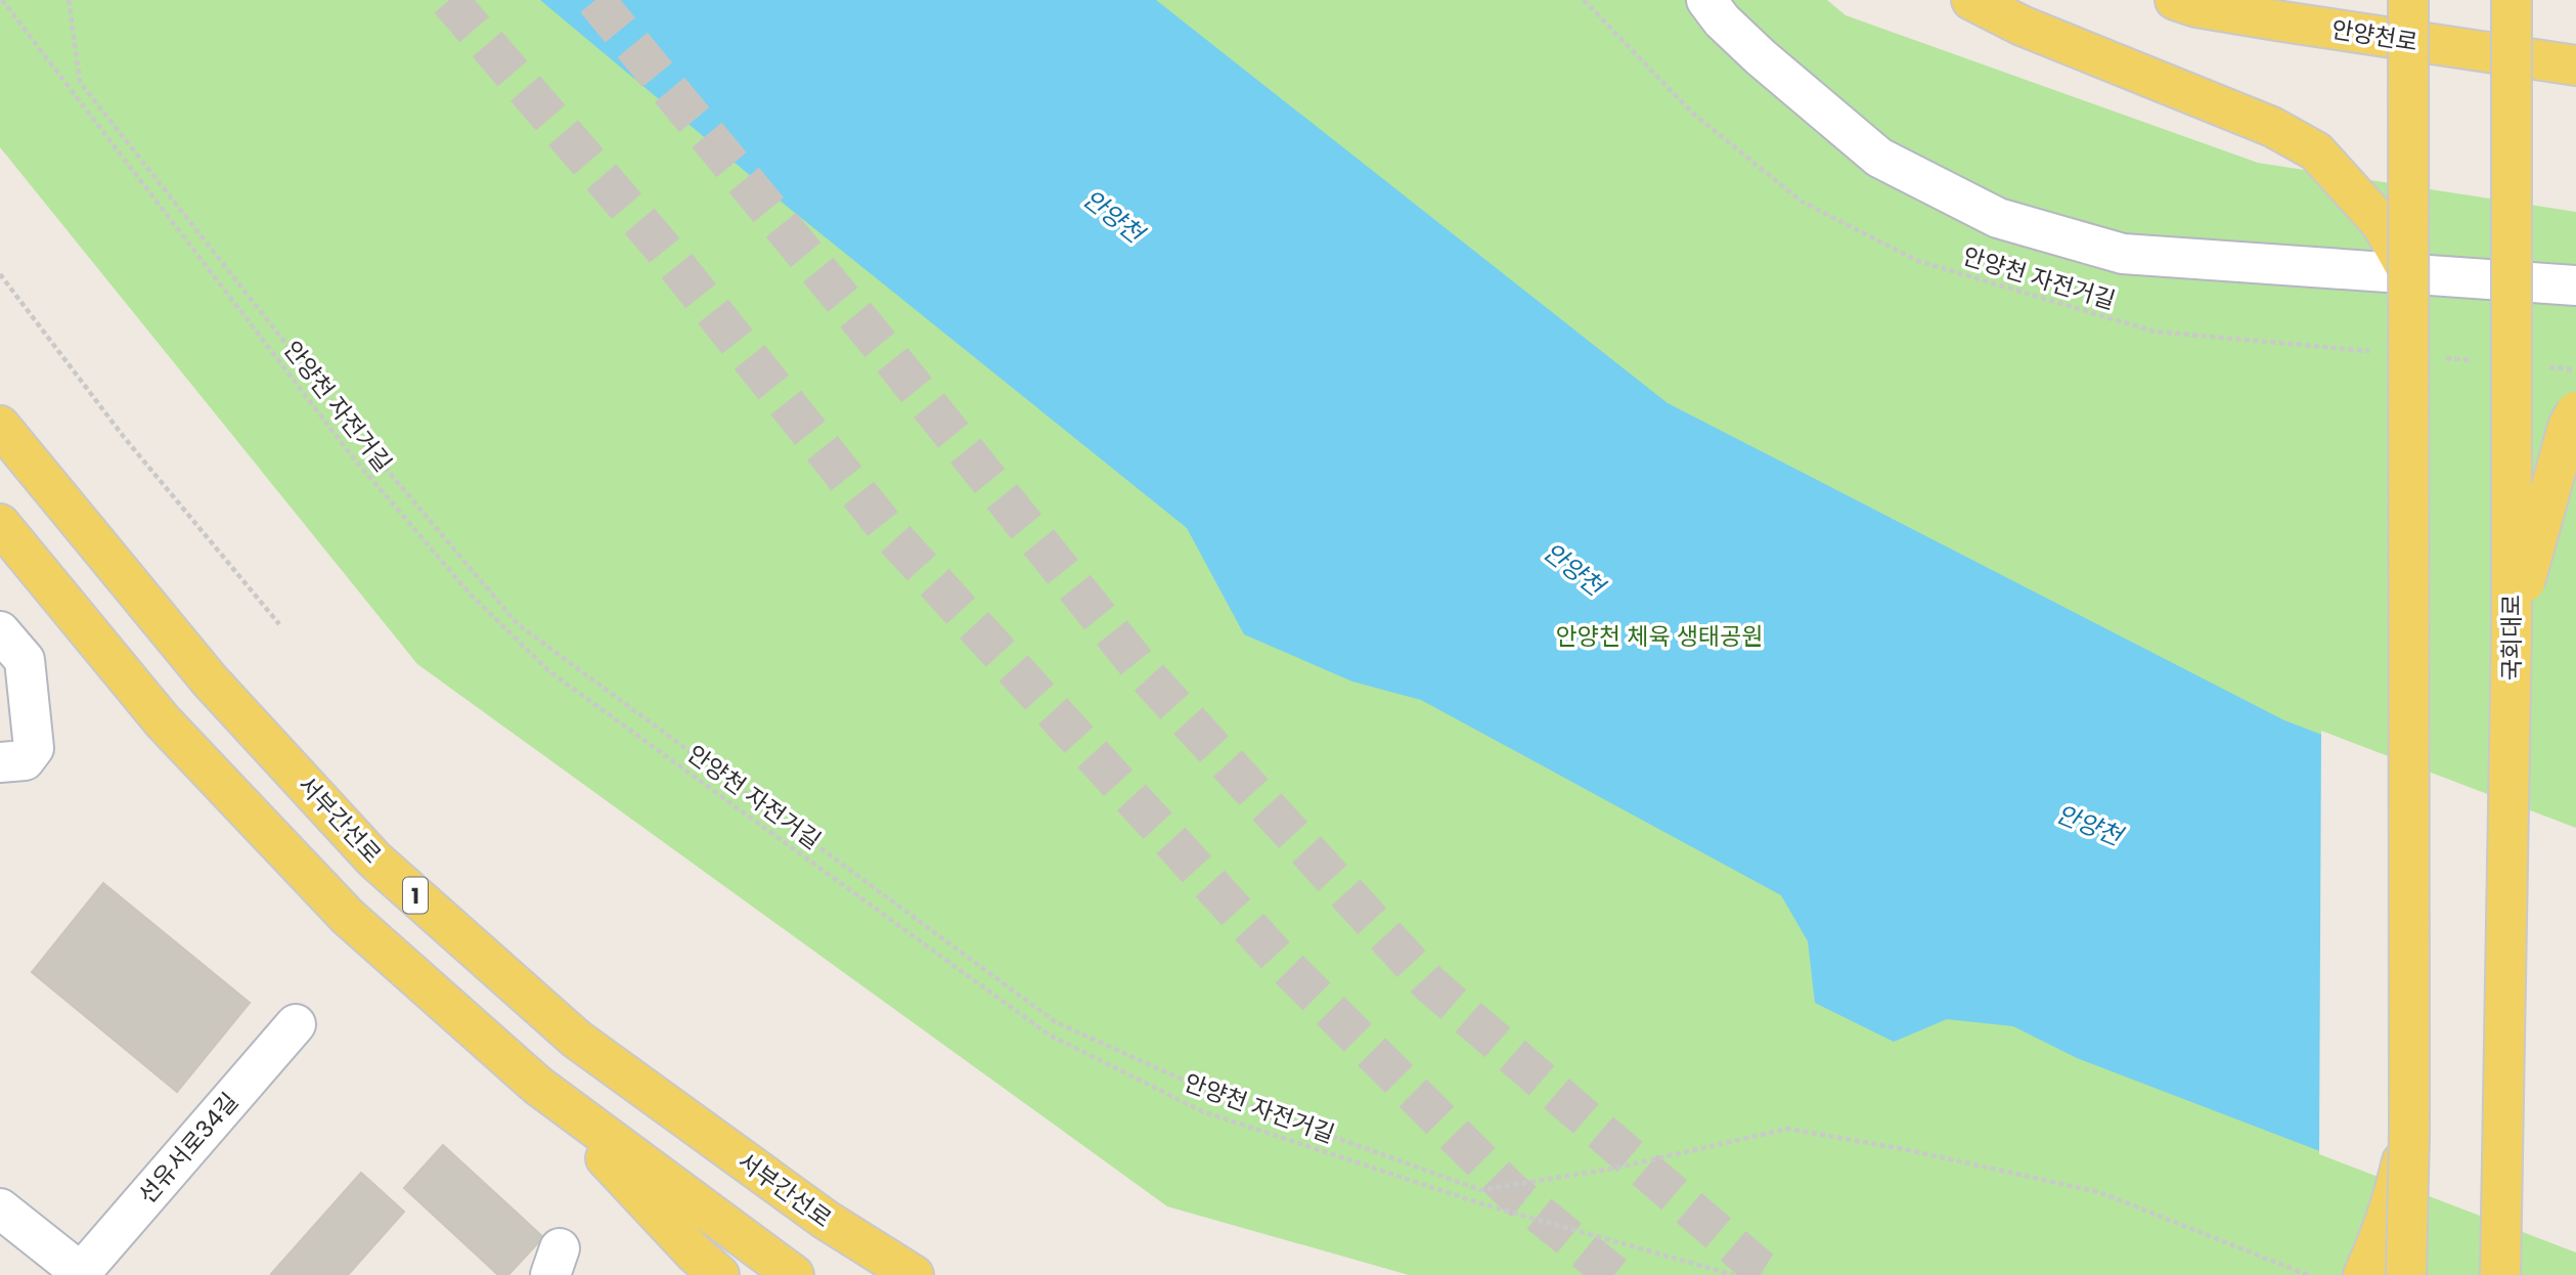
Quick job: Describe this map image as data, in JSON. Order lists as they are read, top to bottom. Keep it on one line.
{"streets":{"main road":["안양천로","국회대로","서부간선로","1"],"street":["선유서로34길"],"path":["안양천 자전거길"]},"water":["안양천"],"parks":["안양천 체육 생태공원"]}
